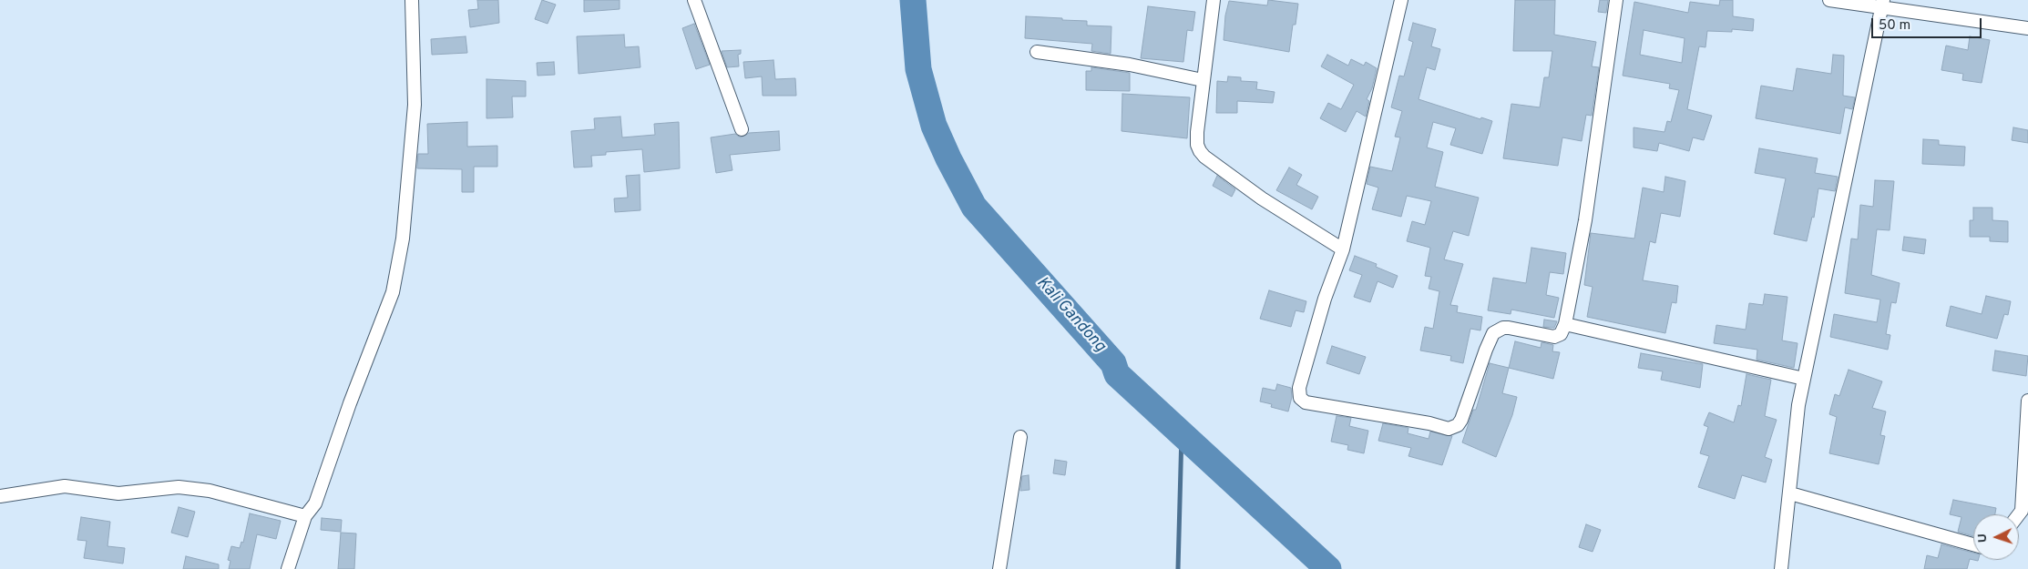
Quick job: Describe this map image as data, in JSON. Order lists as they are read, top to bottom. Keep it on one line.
{"water":["Kali Gandong"],"scale_bar":"50 m","north":"left"}
